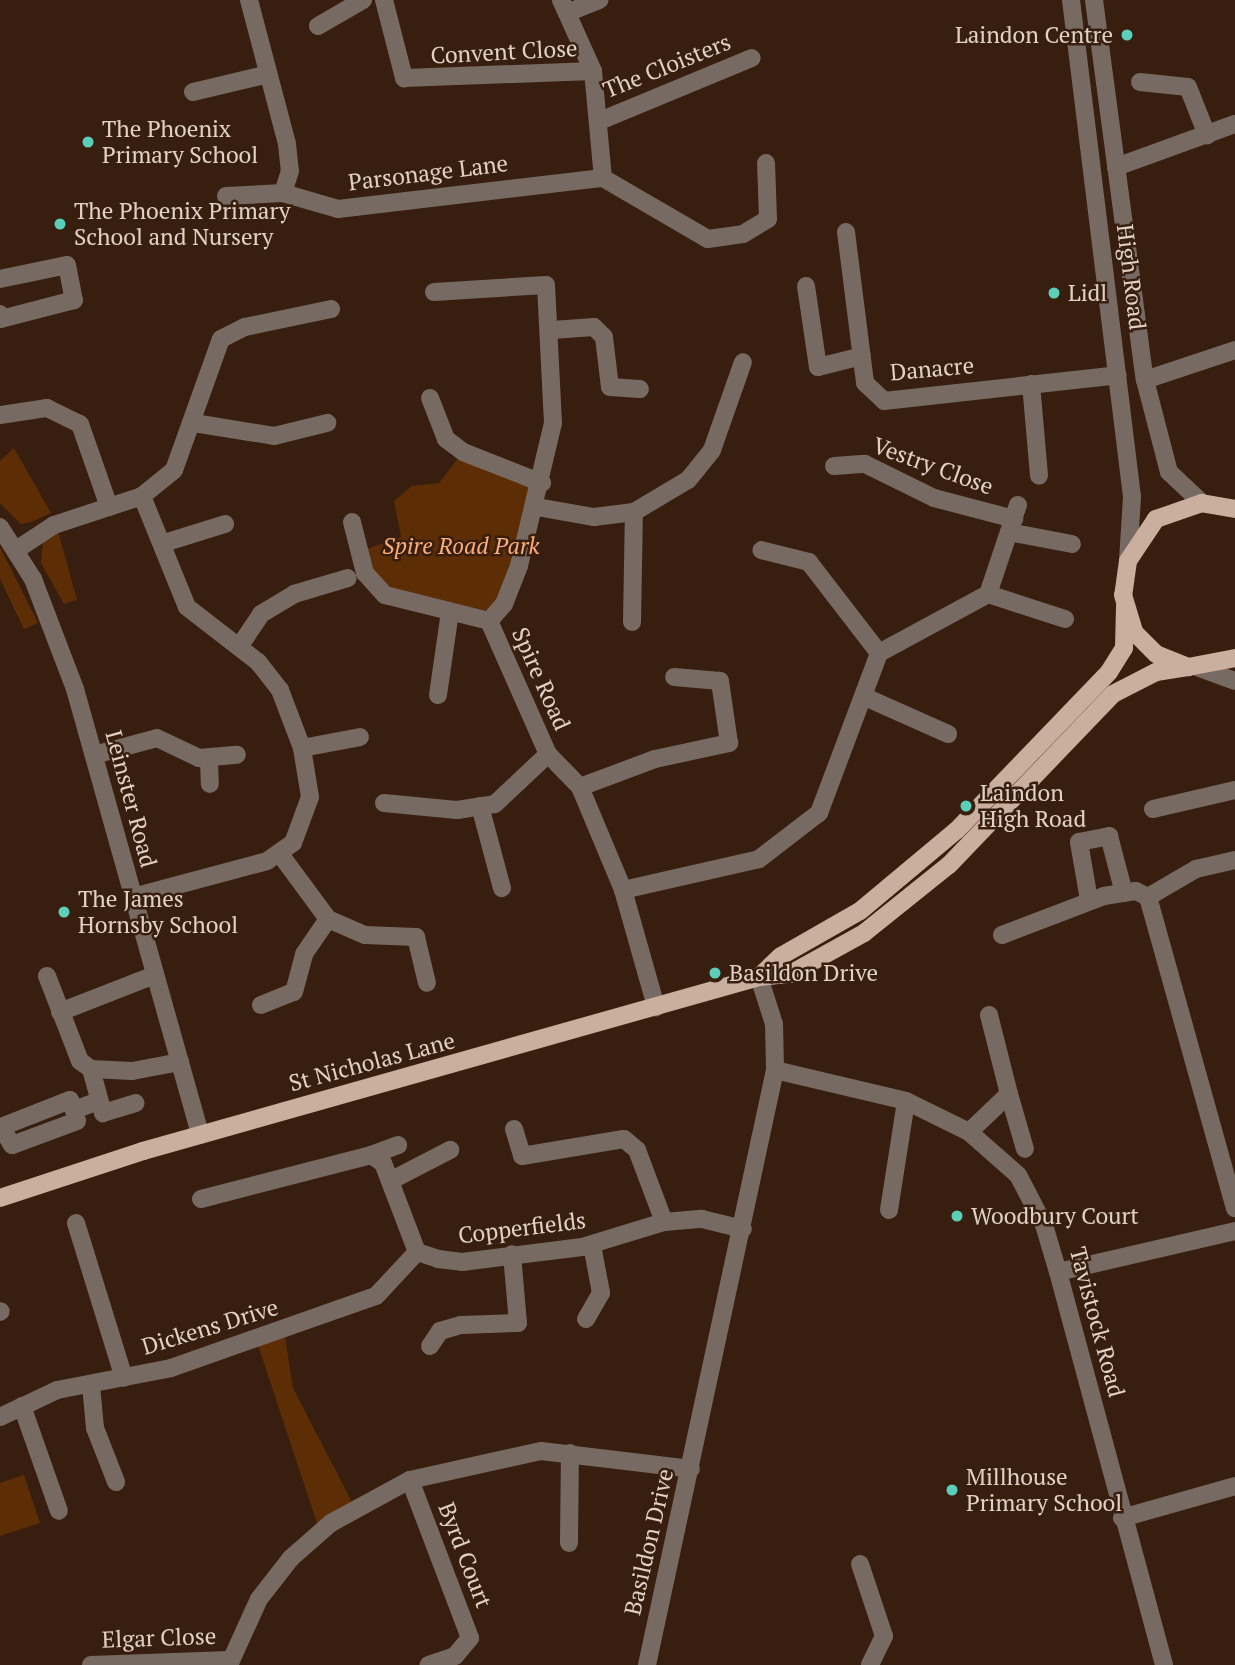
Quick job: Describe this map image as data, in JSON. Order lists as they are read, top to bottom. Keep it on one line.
{"streets":{"main road":["St Nicholas Lane"],"street":["Convent Close","The Cloisters","Parsonage Lane","High Road","Danacre","Vestry Close","Spire Road","Leinster Road","Copperfields","Tavistock Road","Dickens Drive","Basildon Drive","Byrd Court","Elgar Close"]},"crossings":[["High Road","Danacre"],["High Road","St Nicholas Lane"],["Spire Road","St Nicholas Lane"],["Leinster Road","St Nicholas Lane"],["St Nicholas Lane","Basildon Drive"],["Copperfields","Dickens Drive"],["Copperfields","Basildon Drive"],["Tavistock Road","Basildon Drive"]],"parks":["Spire Road Park"],"places":["Laindon Centre","The Phoenix Primary School","The Phoenix Primary School and Nursery","Lidl","Laindon High Road","The James Hornsby School","Basildon Drive","Woodbury Court","Millhouse Primary School"]}
